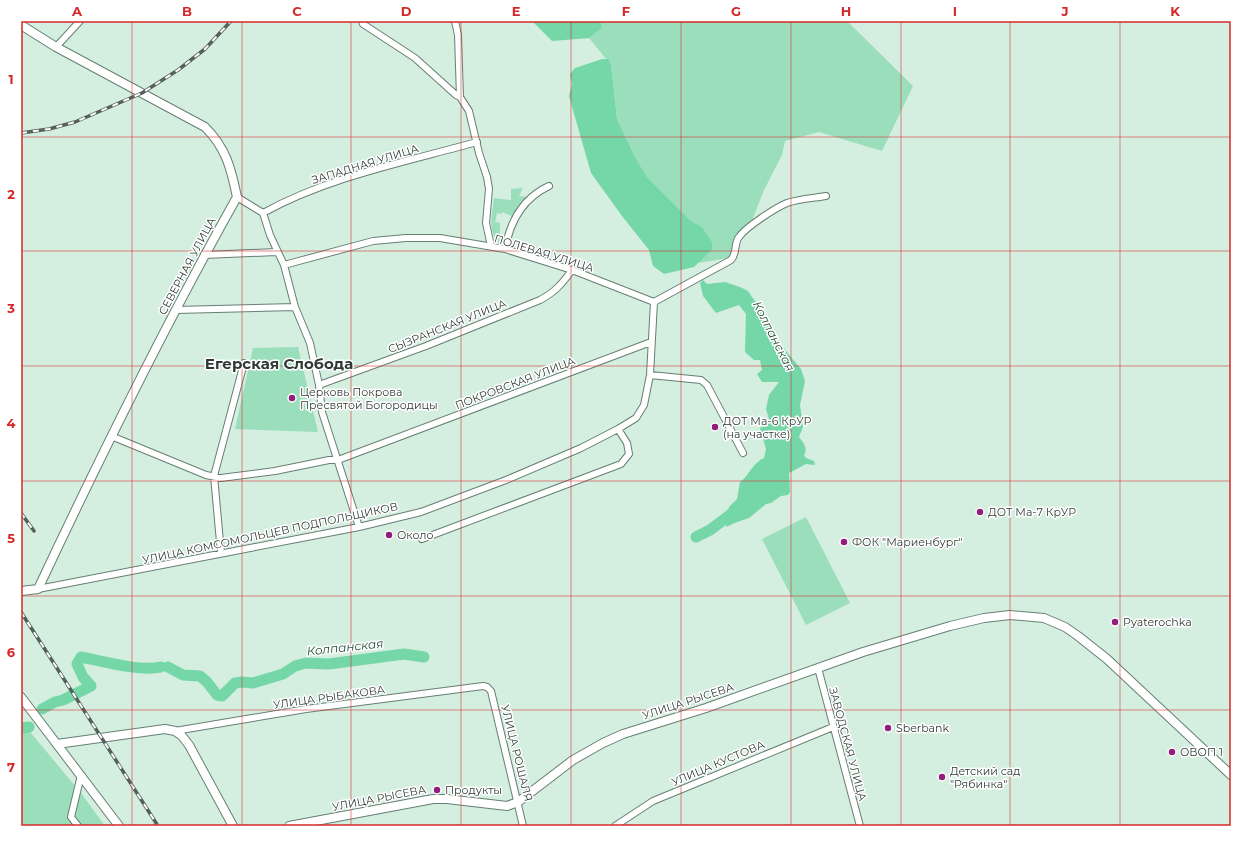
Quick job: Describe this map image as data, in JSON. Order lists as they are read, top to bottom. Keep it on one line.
{"streets":{"main road":["СЕВЕРНАЯ УЛИЦА","УЛИЦА РЫСЕВА"],"street":["ЗАПАДНАЯ УЛИЦА","ПОЛЕВАЯ УЛИЦА","СЫЗРАНСКАЯ УЛИЦА","ПОКРОВСКАЯ УЛИЦА","УЛИЦА КОМСОМОЛЬЦЕВ ПОДПОЛЬЩИКОВ","УЛИЦА РЫБАКОВА","ЗАВОДСКАЯ УЛИЦА","УЛИЦА РОШАЛЯ","УЛИЦА КУСТОВА"]},"crossings":[["ПОЛЕВАЯ УЛИЦА","СЫЗРАНСКАЯ УЛИЦА"],["ПОЛЕВАЯ УЛИЦА","УЛИЦА КОМСОМОЛЬЦЕВ ПОДПОЛЬЩИКОВ"],["СЕВЕРНАЯ УЛИЦА","ПОКРОВСКАЯ УЛИЦА"],["СЕВЕРНАЯ УЛИЦА","УЛИЦА КОМСОМОЛЬЦЕВ ПОДПОЛЬЩИКОВ"],["ПОКРОВСКАЯ УЛИЦА","УЛИЦА КОМСОМОЛЬЦЕВ ПОДПОЛЬЩИКОВ"],["УЛИЦА РЫБАКОВА","УЛИЦА РОШАЛЯ"],["УЛИЦА РЫСЕВА","ЗАВОДСКАЯ УЛИЦА"],["УЛИЦА РЫСЕВА","УЛИЦА РОШАЛЯ"],["ЗАВОДСКАЯ УЛИЦА","УЛИЦА КУСТОВА"]],"districts":["Егерская Слобода"],"water":["Колпанская"],"places":["Церковь Покрова Пресвятой Богородицы","ДОТ Ма-6 КрУР (на участке)","ДОТ Ма-7 КрУР","Около","ФОК \"Мариенбург\"","Pyaterochka","Sberbank","ОВОП 1","Детский сад \"Рябинка\"","Продукты"],"grid":{"columns":["A","B","C","D","E","F","G","H","I","J","K"],"rows":["1","2","3","4","5","6","7"]}}
